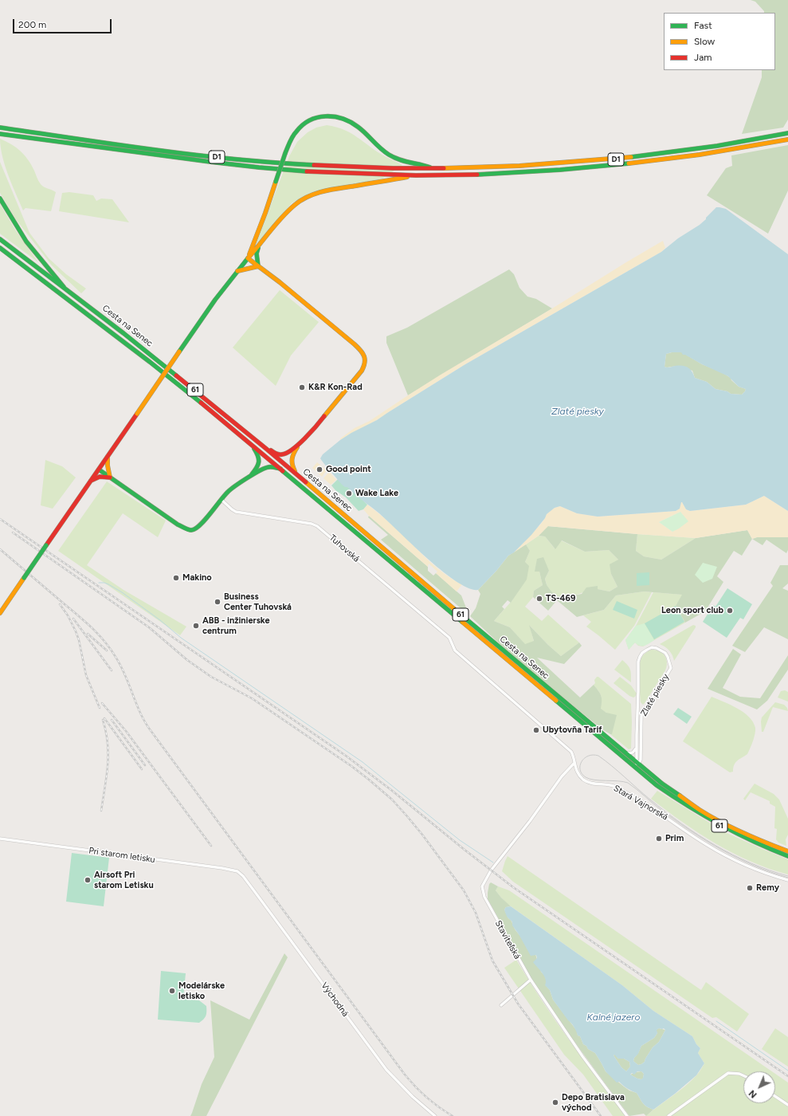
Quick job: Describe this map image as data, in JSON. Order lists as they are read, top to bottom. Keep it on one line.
{"streets":{"main road":["D1","Cesta na Senec","61"],"street":["Tuhovská","Zlaté piesky","Stará Vajnorská","Pri starom letisku","Staviteľská","Východná"]},"crossings":[["Cesta na Senec","61"],["Cesta na Senec","Zlaté piesky"],["61","Tuhovská"],["Tuhovská","Stará Vajnorská"],["Stará Vajnorská","Staviteľská"],["Pri starom letisku","Východná"]],"water":["Zlaté piesky","Kalné jazero"],"places":["K&R Kon-Rad","Good point","Wake Lake","Makino","TS-469","Business Center Tuhovská","Leon sport club","ABB - inžinierske centrum","Ubytovňa Tarif","Prim","Airsoft Pri starom Letisku","Remy","Modelárske letisko","Depo Bratislava východ"],"legend":["Fast","Slow","Jam"],"scale_bar":"200 m","north":"bottom left"}
